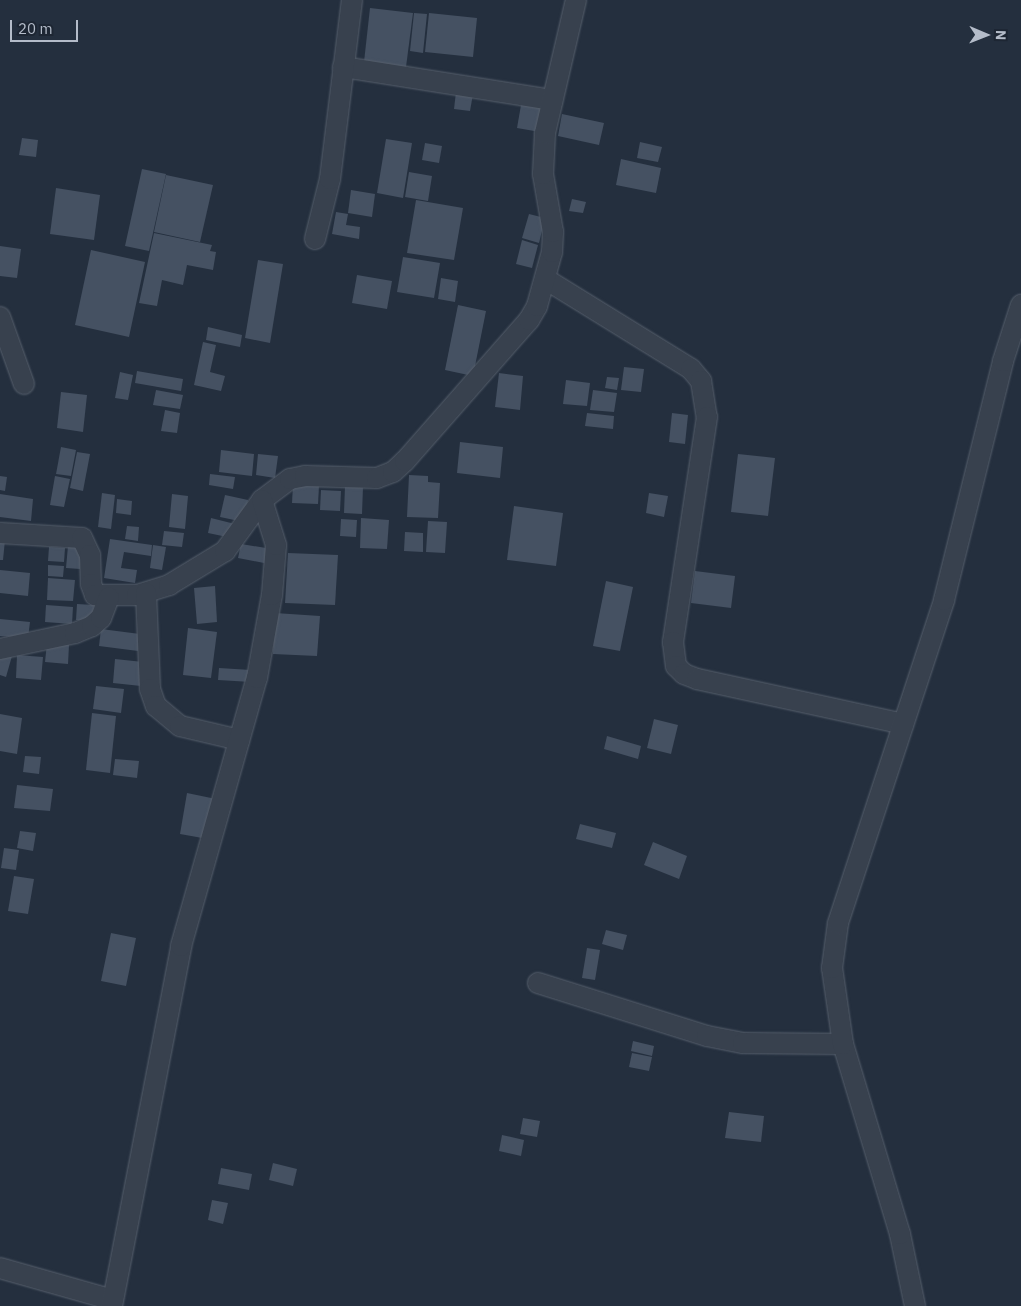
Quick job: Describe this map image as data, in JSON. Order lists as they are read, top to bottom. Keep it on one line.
{"scale_bar":"20 m","north":"right"}
